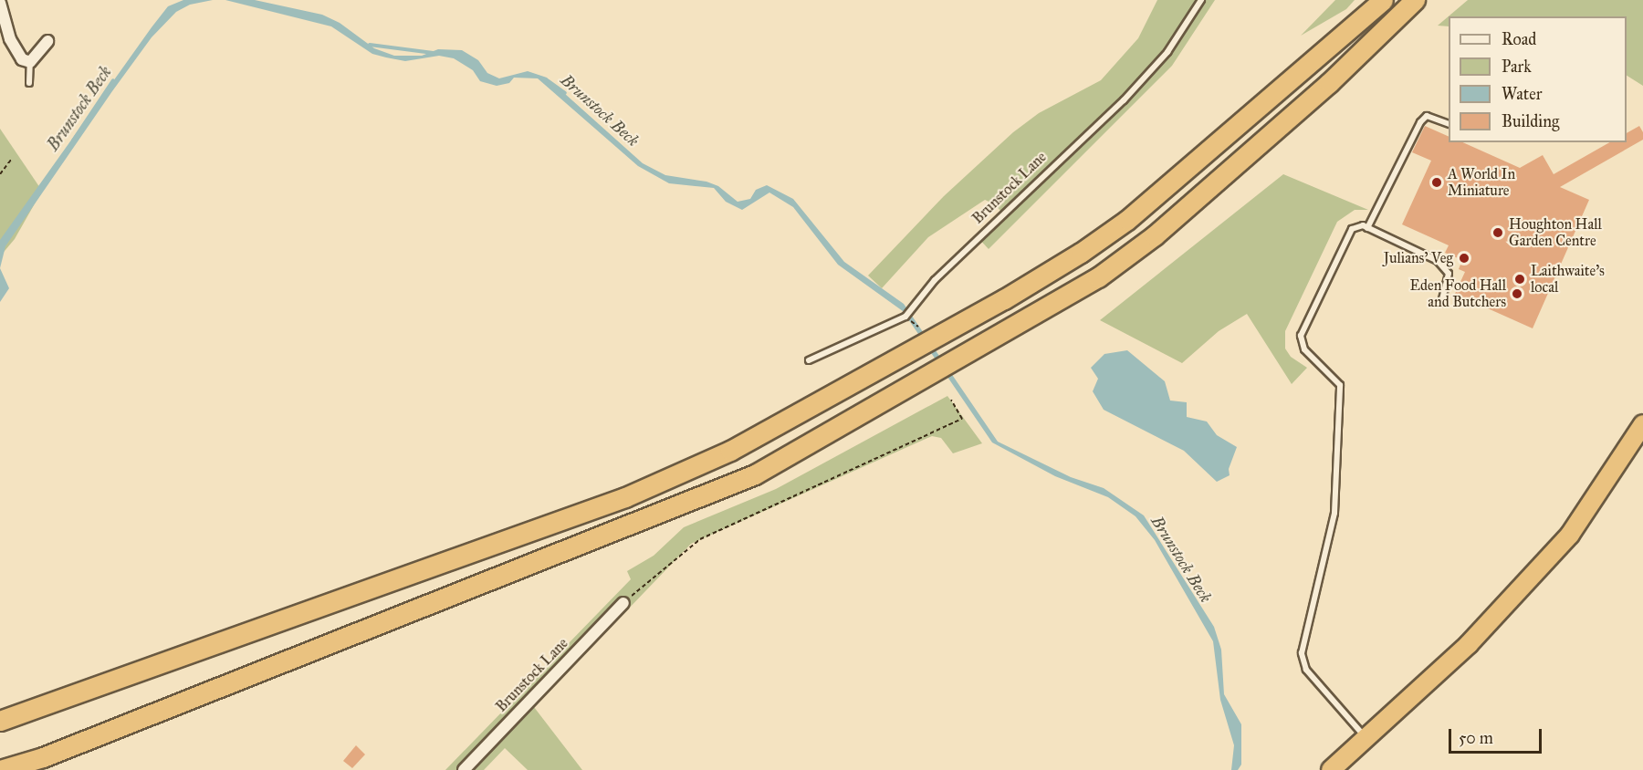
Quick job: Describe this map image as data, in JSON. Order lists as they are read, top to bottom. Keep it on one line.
{"streets":{"street":["Brunstock Lane"]},"water":["Brunstock Beck"],"places":["A World In Miniature","Houghton Hall Garden Centre","Julians' Veg","Laithwaite’s local","Eden Food Hall and Butchers"],"legend":["Road","Park","Water","Building"],"scale_bar":"50 m"}
